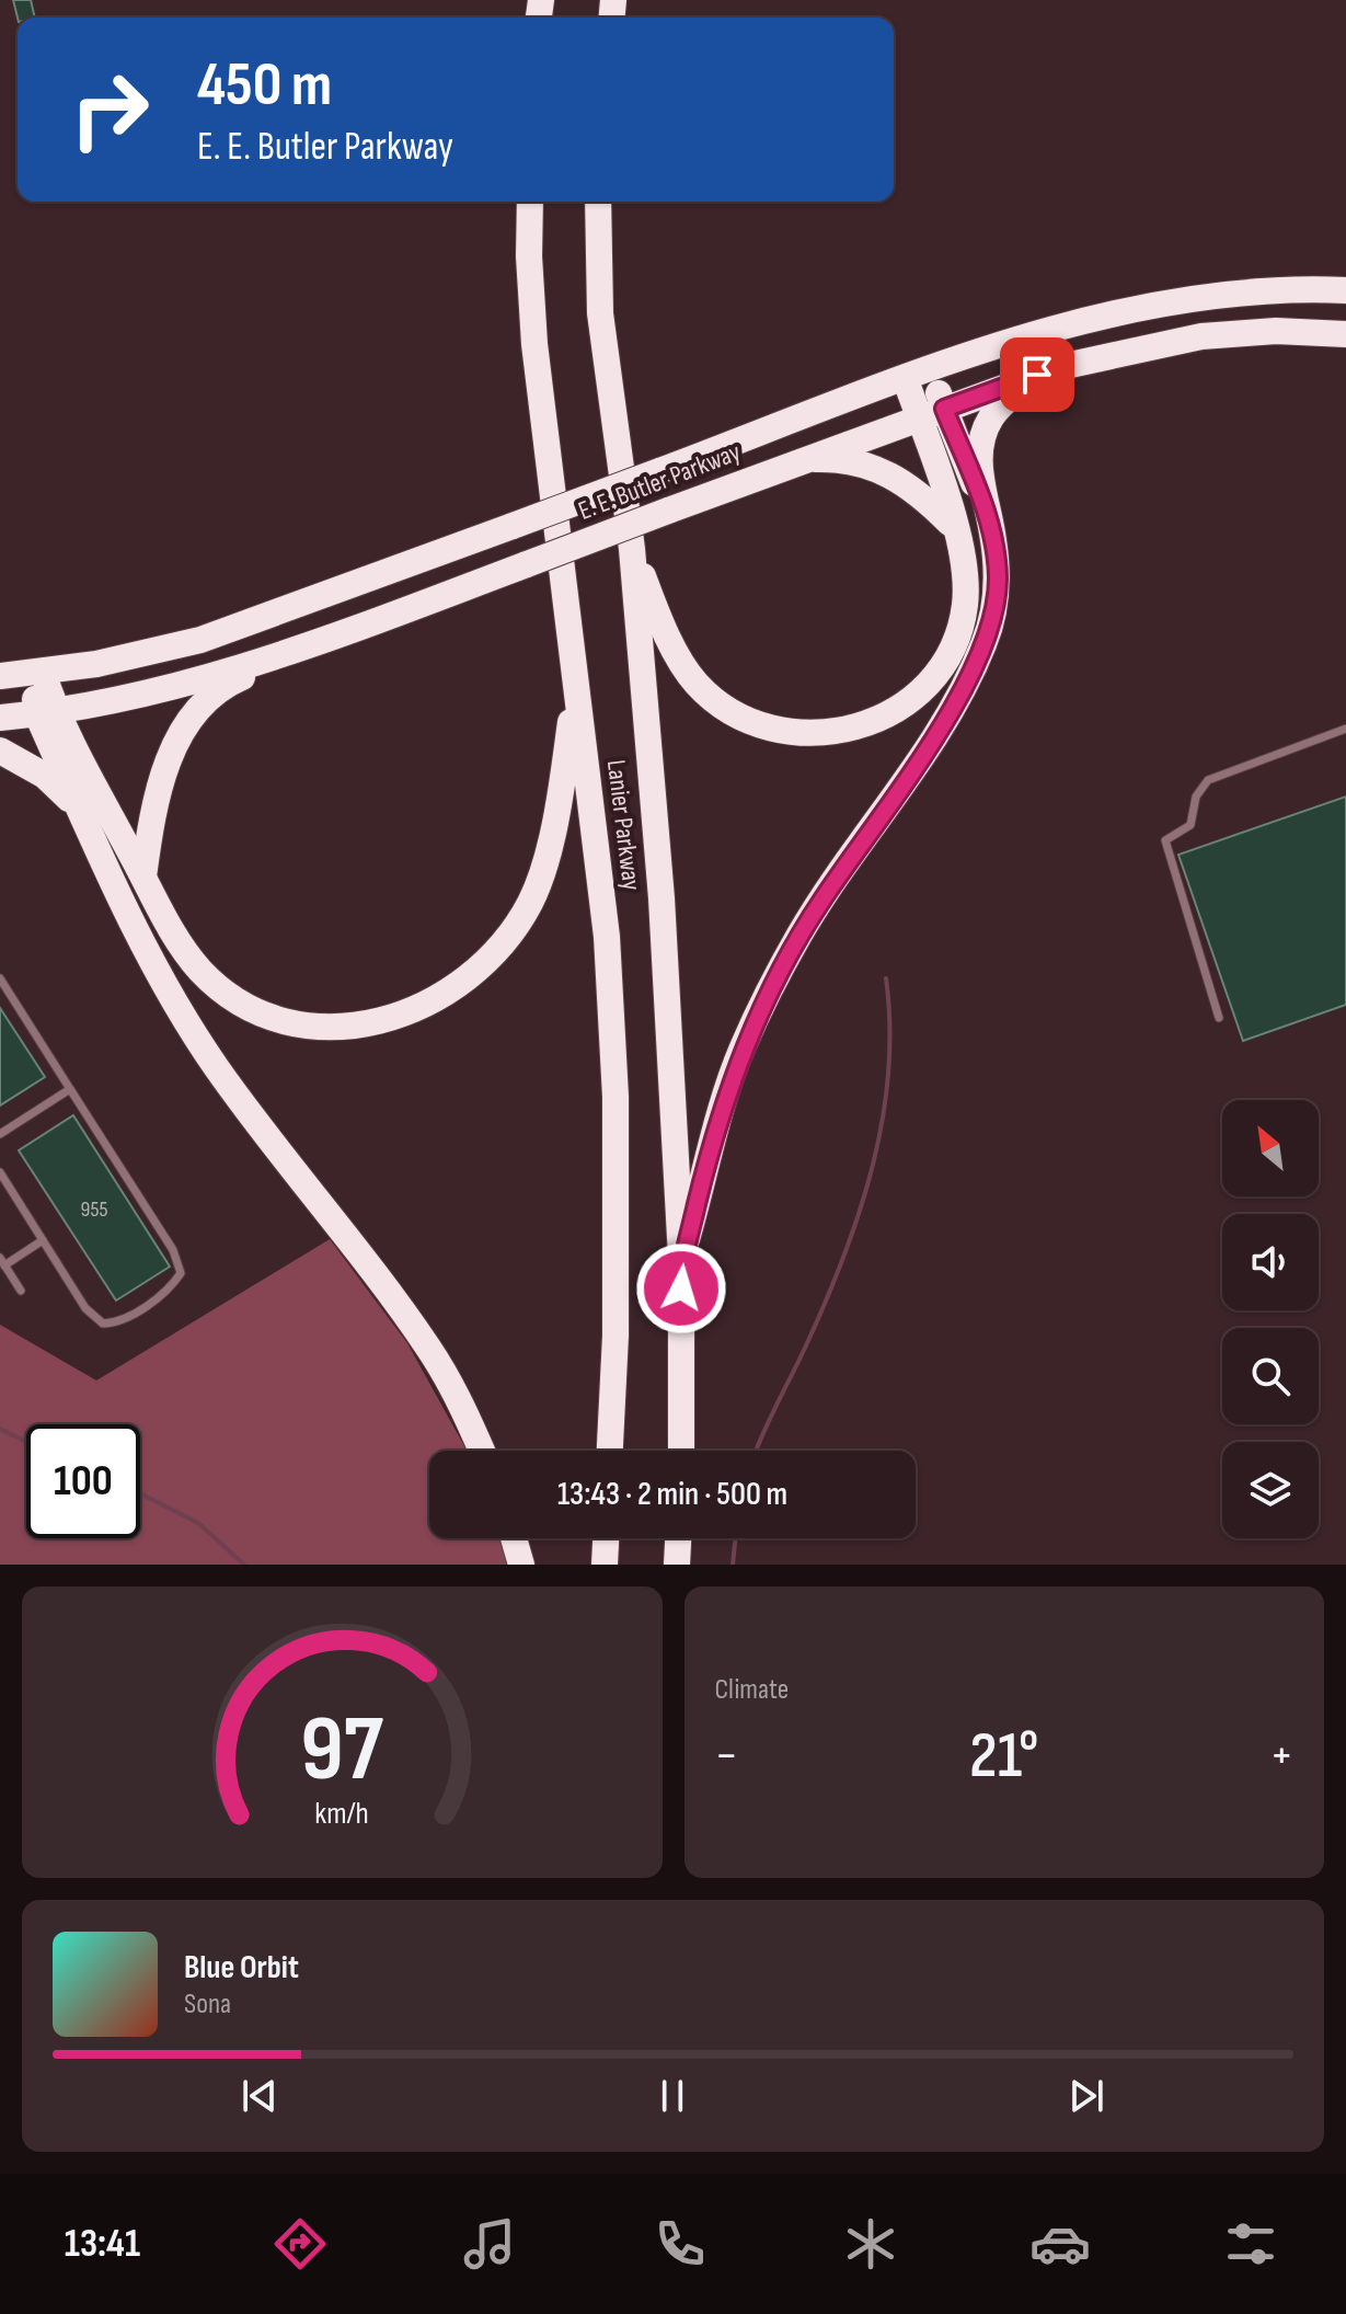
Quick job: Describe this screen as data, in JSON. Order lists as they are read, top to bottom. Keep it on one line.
{"streets":{"highway":["E. E. Butler Parkway","Lanier Parkway"]},"house_numbers":["955"],"north":"top left","page":{"turn":["450 m","E. E. Butler Parkway"],"limit":"100","trip":"13:43 · 2 min · 500 m","tile":"Climate","heat":["−","21°","+"],"song":["Blue Orbit","Sona"],"tabs":"13:41","gauge":["97","km/h"]}}
